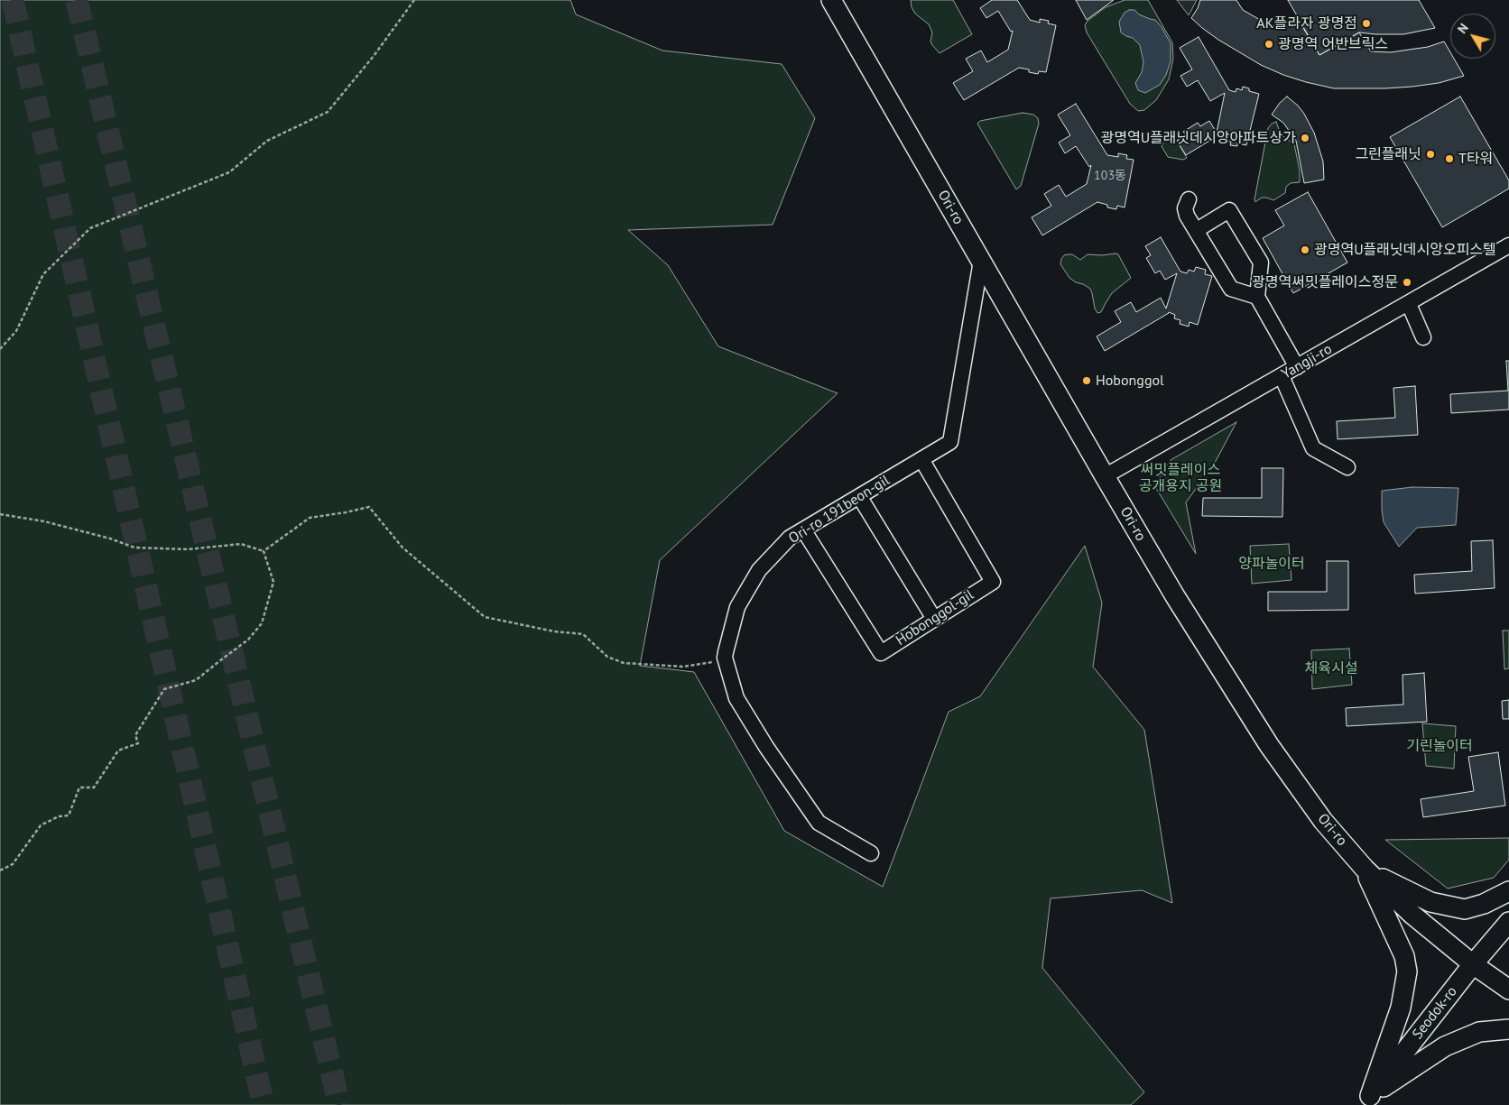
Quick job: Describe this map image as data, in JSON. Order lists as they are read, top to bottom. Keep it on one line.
{"streets":{"main road":["Ori-ro","Seodok-ro"],"street":["Yangji-ro","Ori-ro 191beon-gil","Hobonggol-gil"]},"crossings":[["Ori-ro","Yangji-ro"],["Ori-ro","Ori-ro 191beon-gil"],["Ori-ro","Seodok-ro"],["Ori-ro 191beon-gil","Hobonggol-gil"]],"parks":["써밋플레이스 공개용지 공원","양파놀이터","체육시설","기린놀이터"],"places":["AK플라자 광명점","광명역 어반브릭스","광명역U플래닛데시앙아파트상가","그린플래닛","T타워","광명역U플래닛데시앙오피스텔","광명역써밋플레이스정문","Hobonggol"],"house_numbers":["103동"],"north":"top left"}
